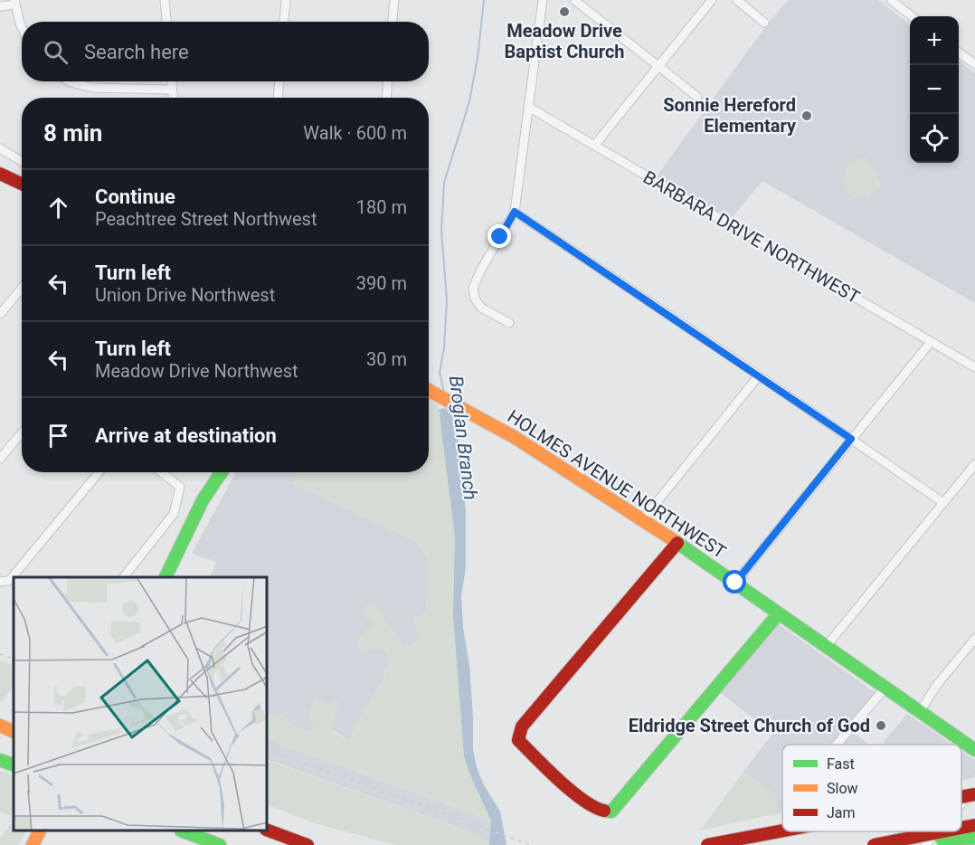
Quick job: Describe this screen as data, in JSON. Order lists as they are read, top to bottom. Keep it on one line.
{"streets":{"main road":["HOLMES AVENUE NORTHWEST"],"street":["BARBARA DRIVE NORTHWEST"]},"water":["Broglan Branch"],"places":["Meadow Drive Baptist Church","Sonnie Hereford Elementary","Eldridge Street Church of God"],"legend":["Fast","Slow","Jam"],"page":{"map_buttons":["+","−"],"search":"Search here","heading":["8 min","Walk · 600 m"],"list":[["Continue","Peachtree Street Northwest","180 m"],["Turn left","Union Drive Northwest","390 m"],["Turn left","Meadow Drive Northwest","30 m"],"Arrive at destination"]}}
